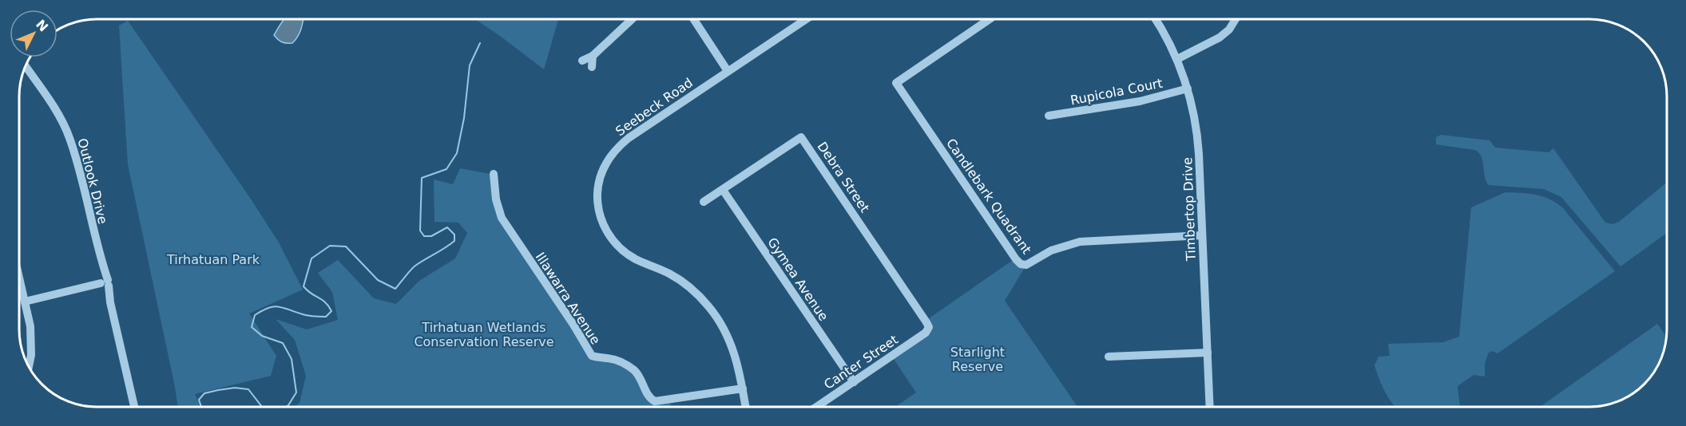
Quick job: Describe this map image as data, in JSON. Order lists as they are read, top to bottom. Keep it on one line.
{"streets":{"street":["Rupicola Court","Seebeck Road","Debra Street","Outlook Drive","Candlebark Quadrant","Timbertop Drive","Gymea Avenue","Illawarra Avenue","Canter Street"]},"crossings":[["Rupicola Court","Timbertop Drive"],["Seebeck Road","Illawarra Avenue"],["Debra Street","Gymea Avenue"],["Debra Street","Canter Street"],["Candlebark Quadrant","Timbertop Drive"],["Gymea Avenue","Canter Street"]],"parks":["Tirhatuan Park","Tirhatuan Wetlands Conservation Reserve","Starlight Reserve"],"north":"top right"}
